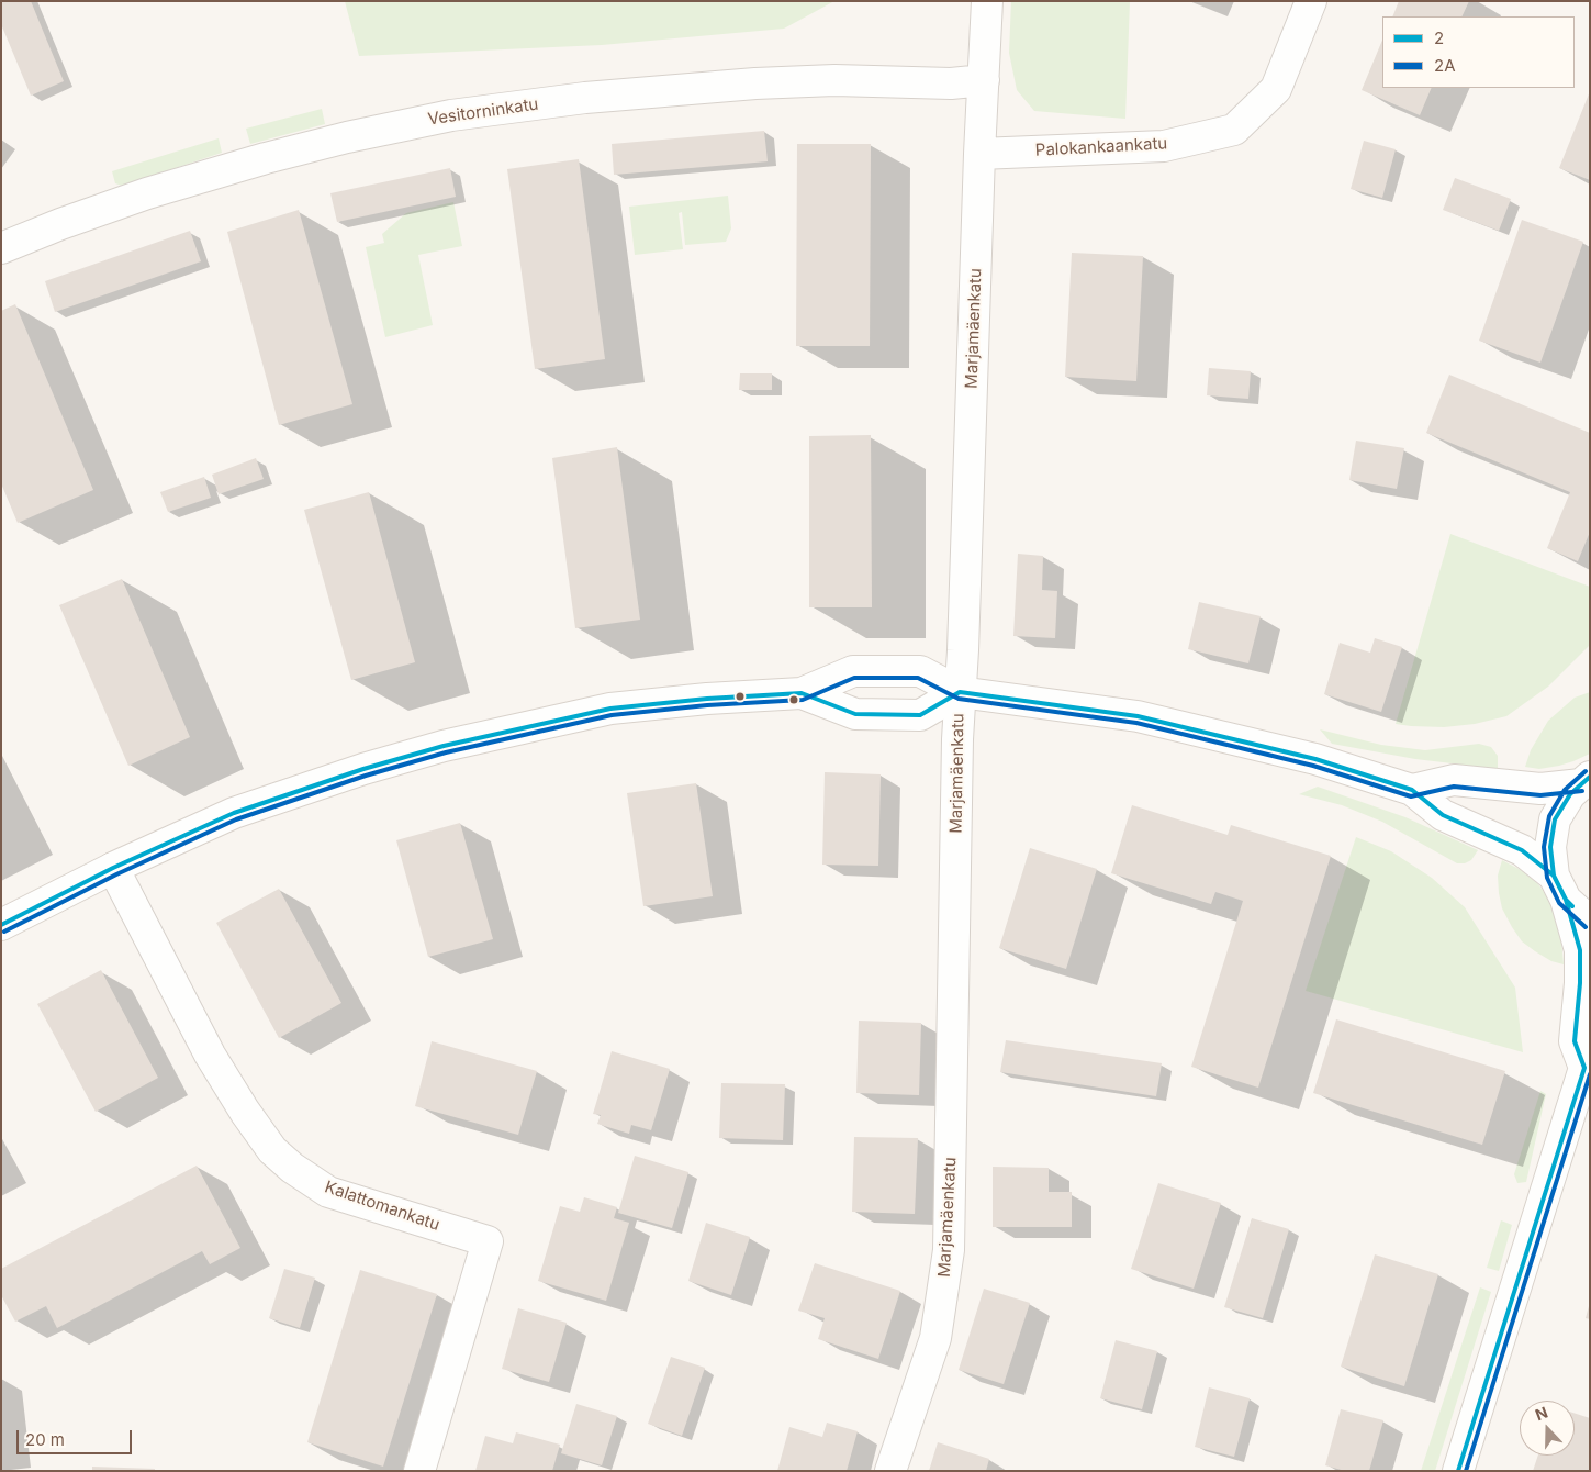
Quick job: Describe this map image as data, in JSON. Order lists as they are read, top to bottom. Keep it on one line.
{"streets":{"street":["Vesitorninkatu","Palokankaankatu","Marjamäenkatu","Kalattomankatu"]},"crossings":[["Vesitorninkatu","Marjamäenkatu"],["Palokankaankatu","Marjamäenkatu"]],"lines":["transit line 2A","transit line 2"],"legend":["2","2A"],"scale_bar":"20 m","north":"top"}
